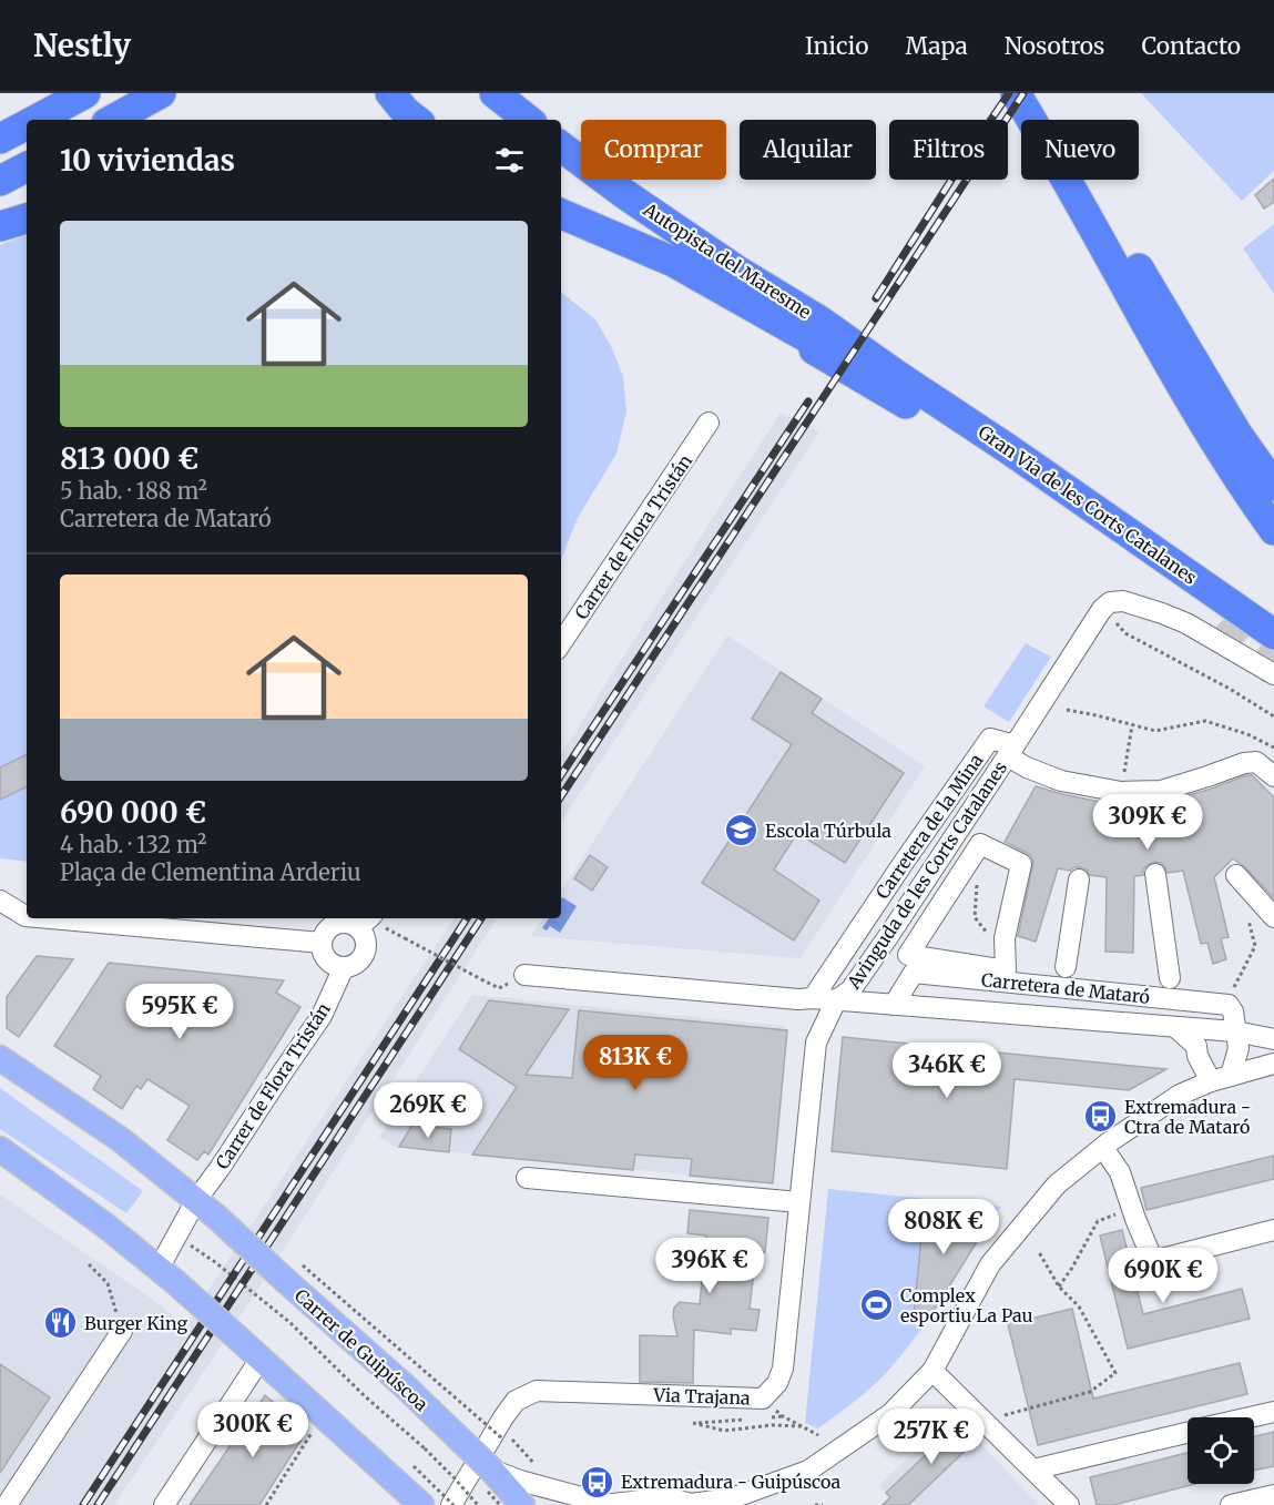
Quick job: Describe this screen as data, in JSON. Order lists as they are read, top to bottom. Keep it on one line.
{"streets":{"highway":["Autopista del Maresme","Gran Via de les Corts Catalanes"],"main road":["Carrer de Guipúscoa"],"street":["Carrer de Flora Tristán","Carretera de la Mina","Avinguda de les Corts Catalanes","Carretera de Mataró","Via Trajana"]},"crossings":[["Autopista del Maresme","Gran Via de les Corts Catalanes"],["Carrer de Flora Tristán","Carrer de Guipúscoa"],["Carretera de la Mina","Avinguda de les Corts Catalanes"],["Carretera de la Mina","Carretera de Mataró"],["Avinguda de les Corts Catalanes","Carretera de Mataró"],["Avinguda de les Corts Catalanes","Via Trajana"],["Carretera de Mataró","Via Trajana"]],"places":{"school or university":["Escola Túrbula"],"bus stop":["Extremadura - Ctra de Mataró","Extremadura - Guipúscoa"],"sports":["Complex esportiu La Pau"],"restaurant":["Burger King"]},"page":{"header":"Nestly","nav":["Inicio","Mapa","Nosotros","Contacto"],"chip":["Comprar","Alquilar","Filtros","Nuevo"],"heading":"10 viviendas","list":[{"name":"813 000 €","note":"5 hab. · 188 m² · Carretera de Mataró"},{"name":"690 000 €","note":"4 hab. · 132 m² · Plaça de Clementina Arderiu"}],"price":["309K €","595K €","813K €","346K €","269K €","808K €","396K €","690K €","300K €","257K €"]}}
